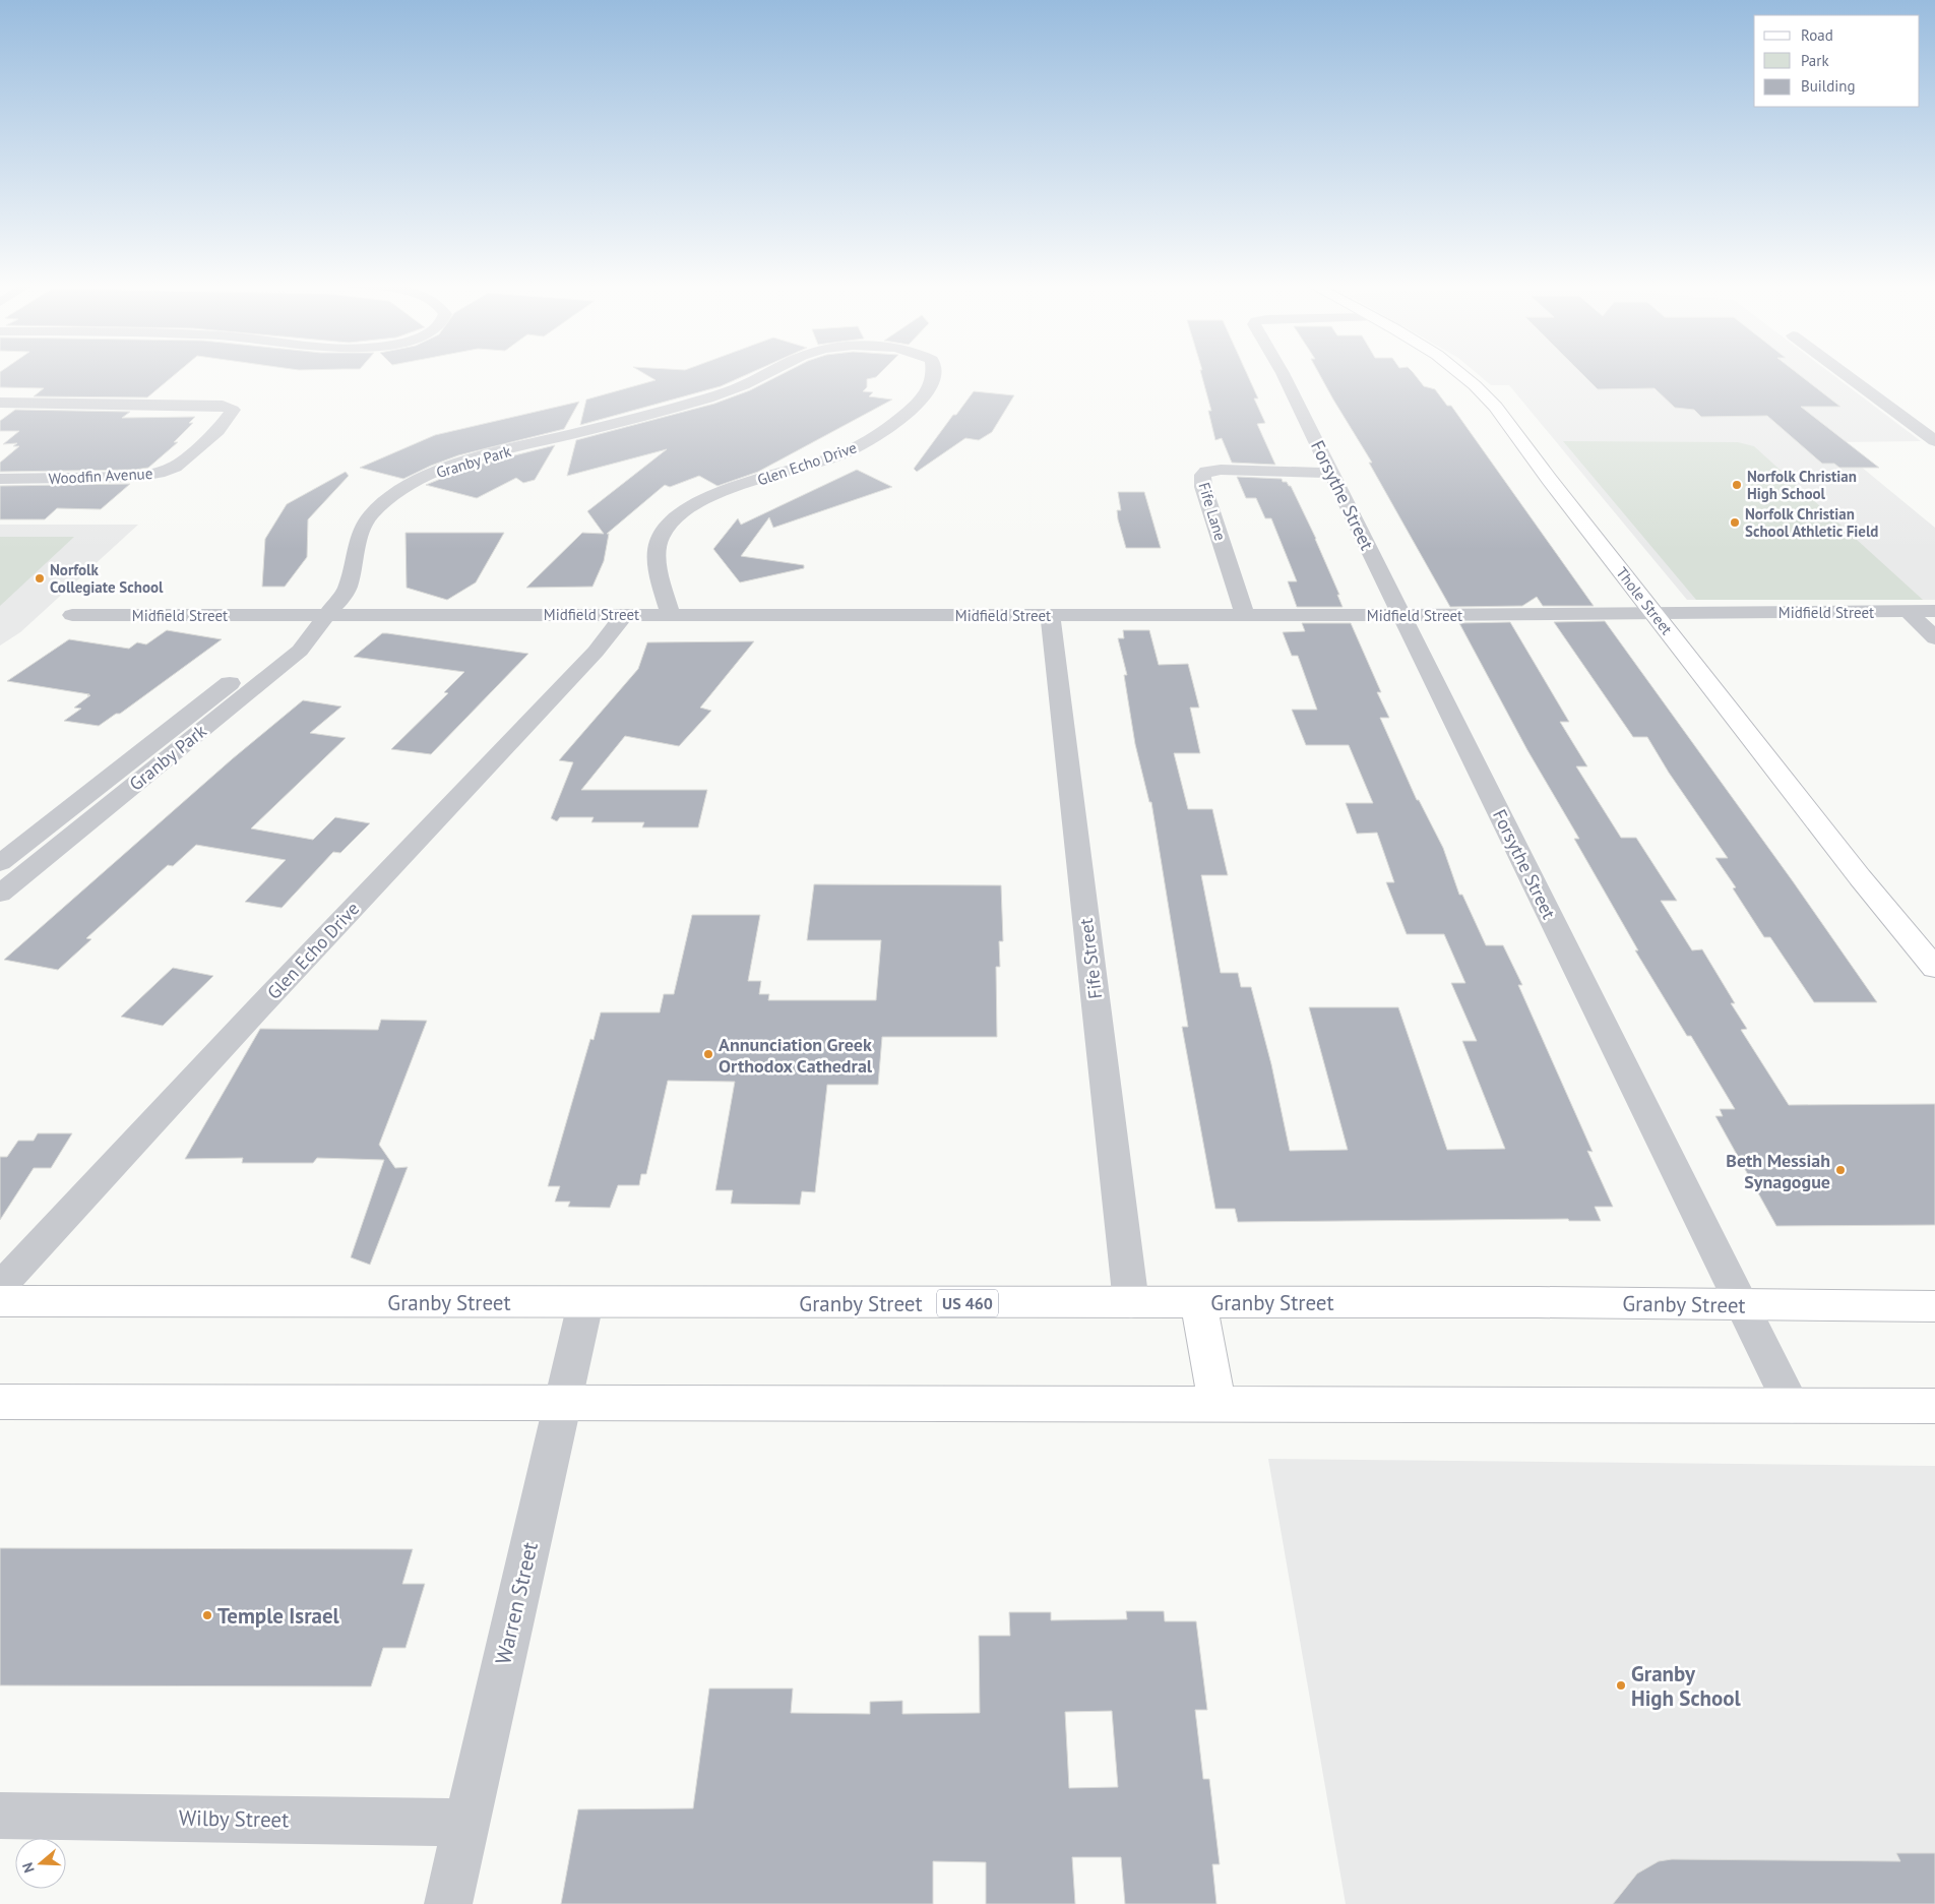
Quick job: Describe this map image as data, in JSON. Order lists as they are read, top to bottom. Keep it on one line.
{"streets":{"main road":["Thole Street","Granby Street","US 460"],"street":["Granby Park","Glen Echo Drive","Woodfin Avenue","Forsythe Street","Fife Lane","Midfield Street","Fife Street","Warren Street","Wilby Street"]},"crossings":[["Granby Park","Glen Echo Drive"],["Granby Park","Midfield Street"],["Glen Echo Drive","Midfield Street"],["Forsythe Street","Fife Lane"],["Forsythe Street","Midfield Street"],["Forsythe Street","Granby Street"],["Fife Lane","Midfield Street"],["Thole Street","Midfield Street"],["Midfield Street","Fife Street"],["Fife Street","Granby Street"],["Granby Street","Warren Street"],["Warren Street","Wilby Street"]],"places":["Norfolk Christian High School","Norfolk Christian School Athletic Field","Norfolk Collegiate School","Annunciation Greek Orthodox Cathedral","Beth Messiah Synagogue","Temple Israel","Granby High School"],"legend":["Road","Park","Building"],"north":"left"}
